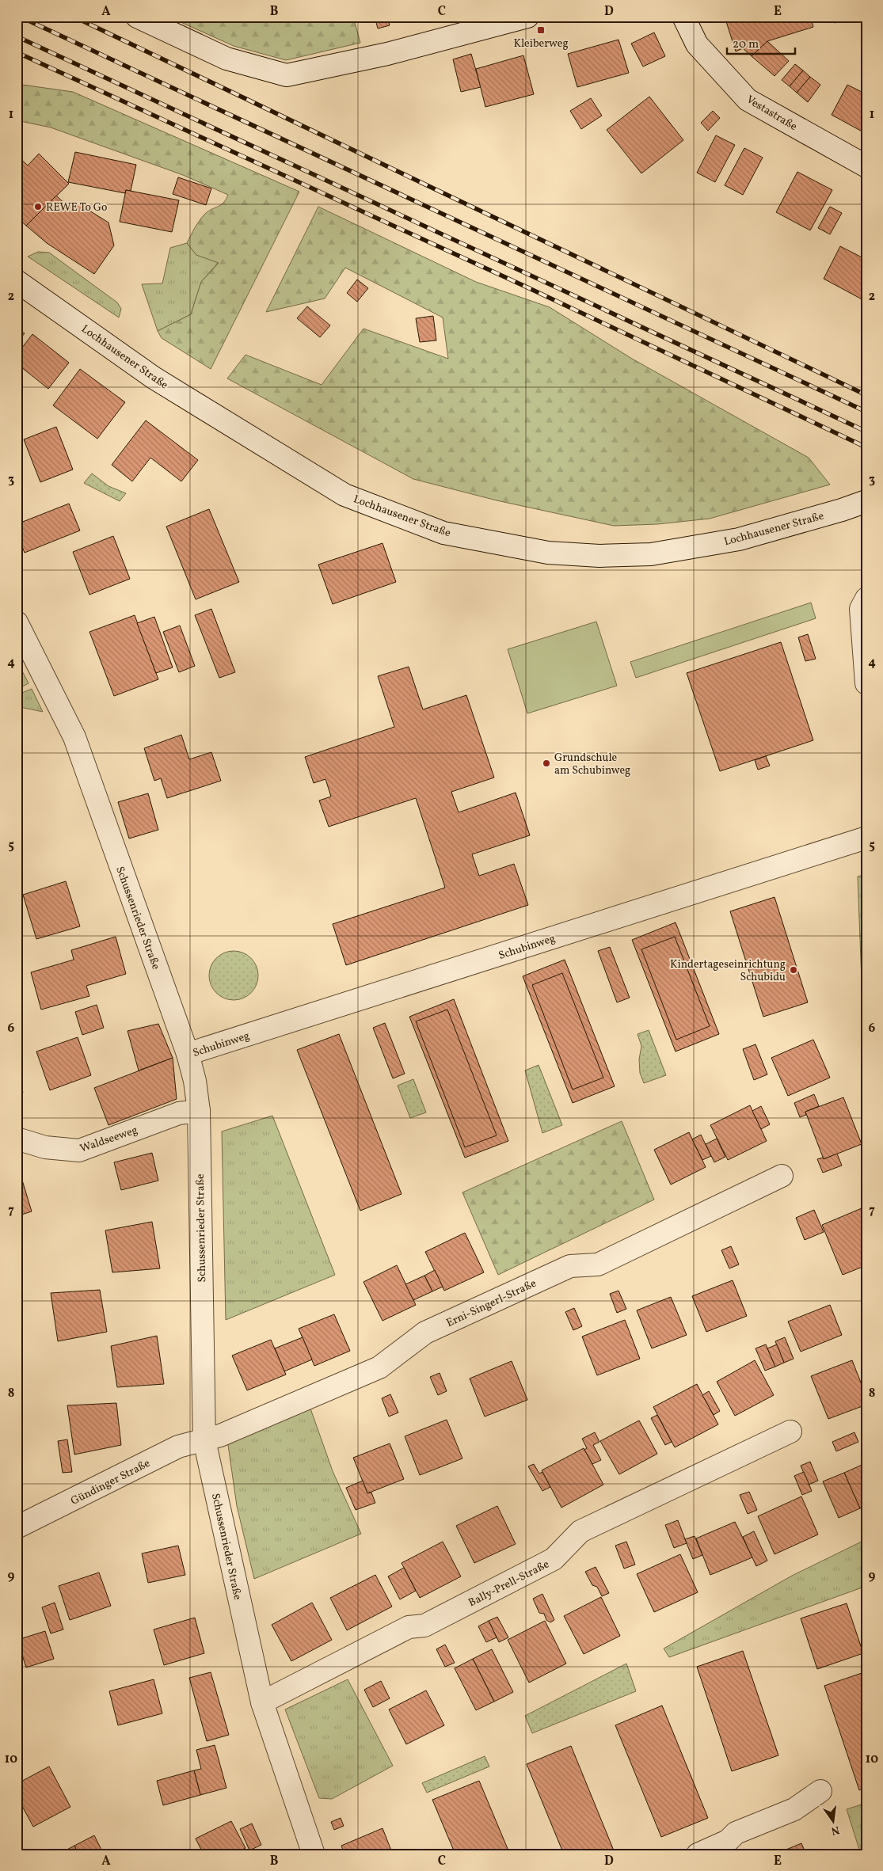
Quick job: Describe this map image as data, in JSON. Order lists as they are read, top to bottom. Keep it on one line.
{"streets":{"street":["Vestastraße","Lochhausener Straße","Schussenrieder Straße","Schubinweg","Waldseeweg","Erni-Singerl-Straße","Gündinger Straße","Bally-Prell-Straße"]},"crossings":[["Schussenrieder Straße","Schubinweg"],["Schussenrieder Straße","Waldseeweg"],["Schussenrieder Straße","Erni-Singerl-Straße"],["Schussenrieder Straße","Gündinger Straße"],["Schussenrieder Straße","Bally-Prell-Straße"],["Erni-Singerl-Straße","Gündinger Straße"]],"places":{"transit":["Kleiberweg"],"other":["REWE To Go","Grundschule am Schubinweg","Kindertageseinrichtung Schubidu"]},"scale_bar":"20 m","north":"bottom","grid":{"columns":["A","B","C","D","E"],"rows":["1","2","3","4","5","6","7","8","9","10"]}}
